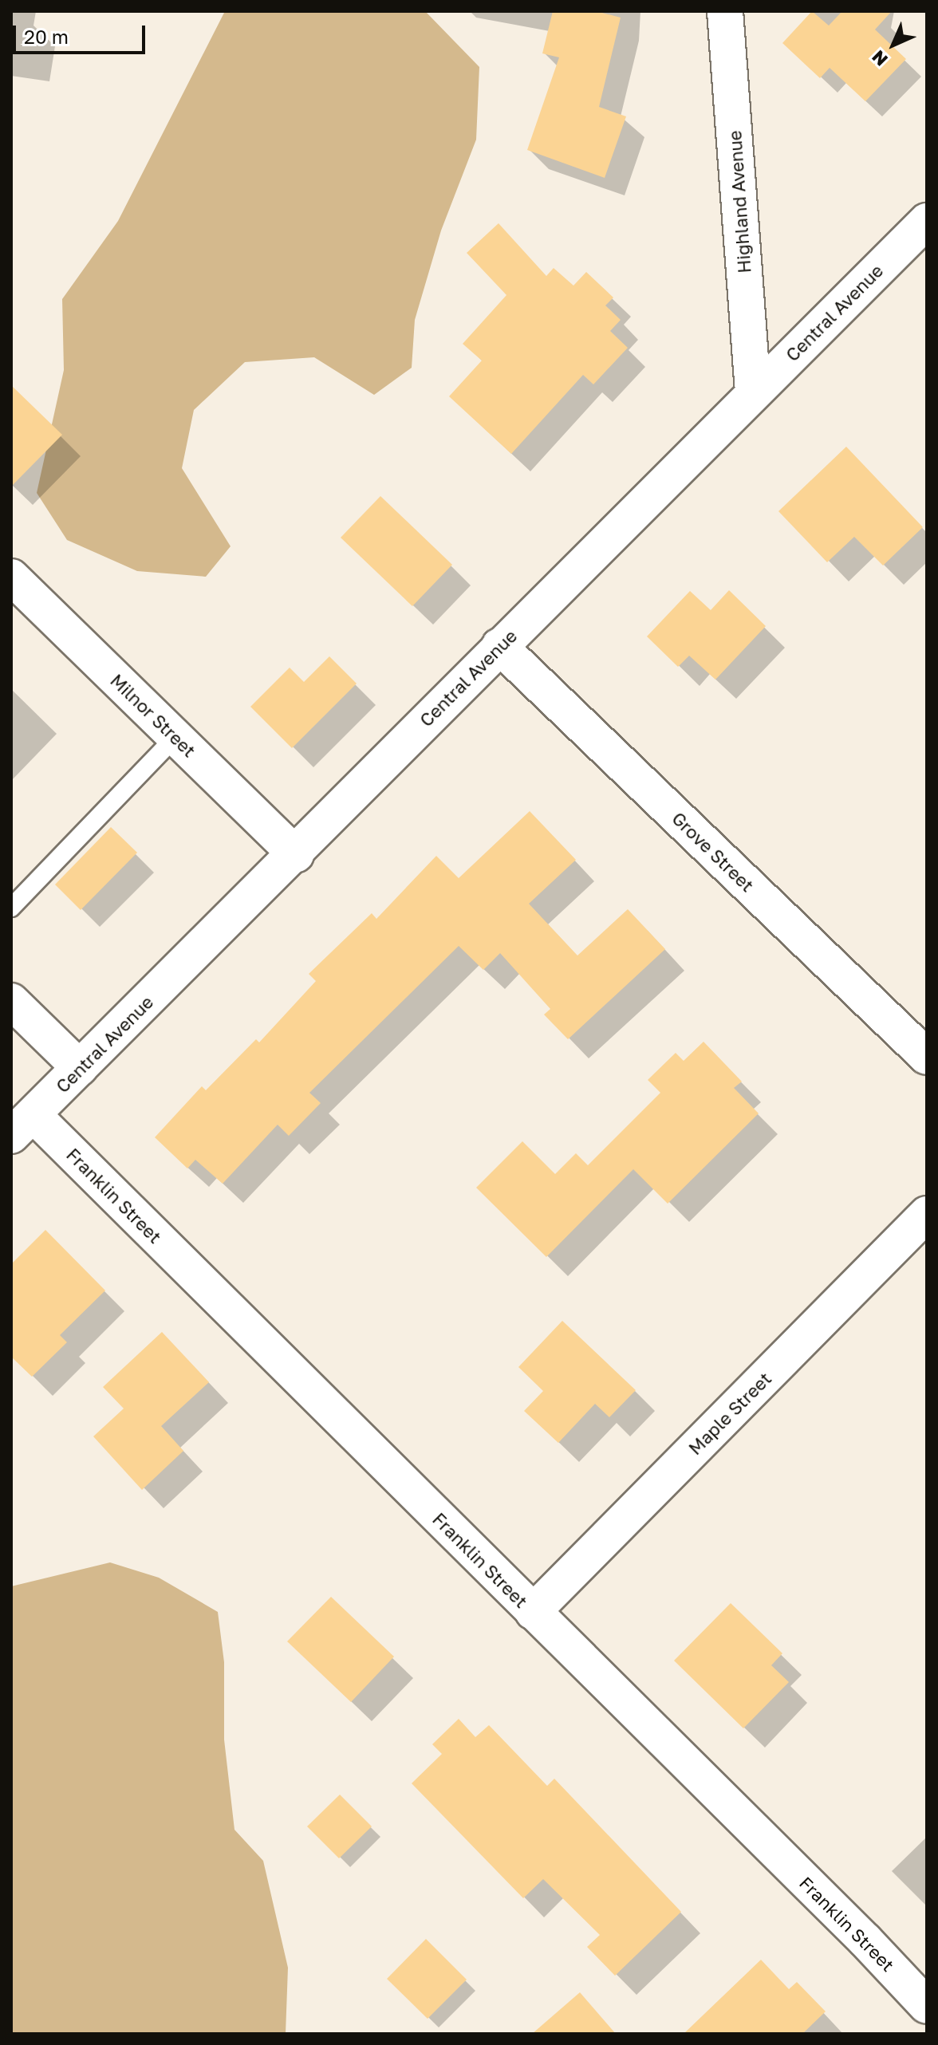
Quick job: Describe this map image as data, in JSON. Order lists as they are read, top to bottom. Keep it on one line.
{"streets":{"street":["Highland Avenue","Central Avenue","Milnor Street","Grove Street","Franklin Street","Maple Street"]},"crossings":[["Highland Avenue","Central Avenue"],["Central Avenue","Milnor Street"],["Central Avenue","Grove Street"],["Central Avenue","Franklin Street"],["Franklin Street","Maple Street"]],"scale_bar":"20 m","north":"bottom left"}
